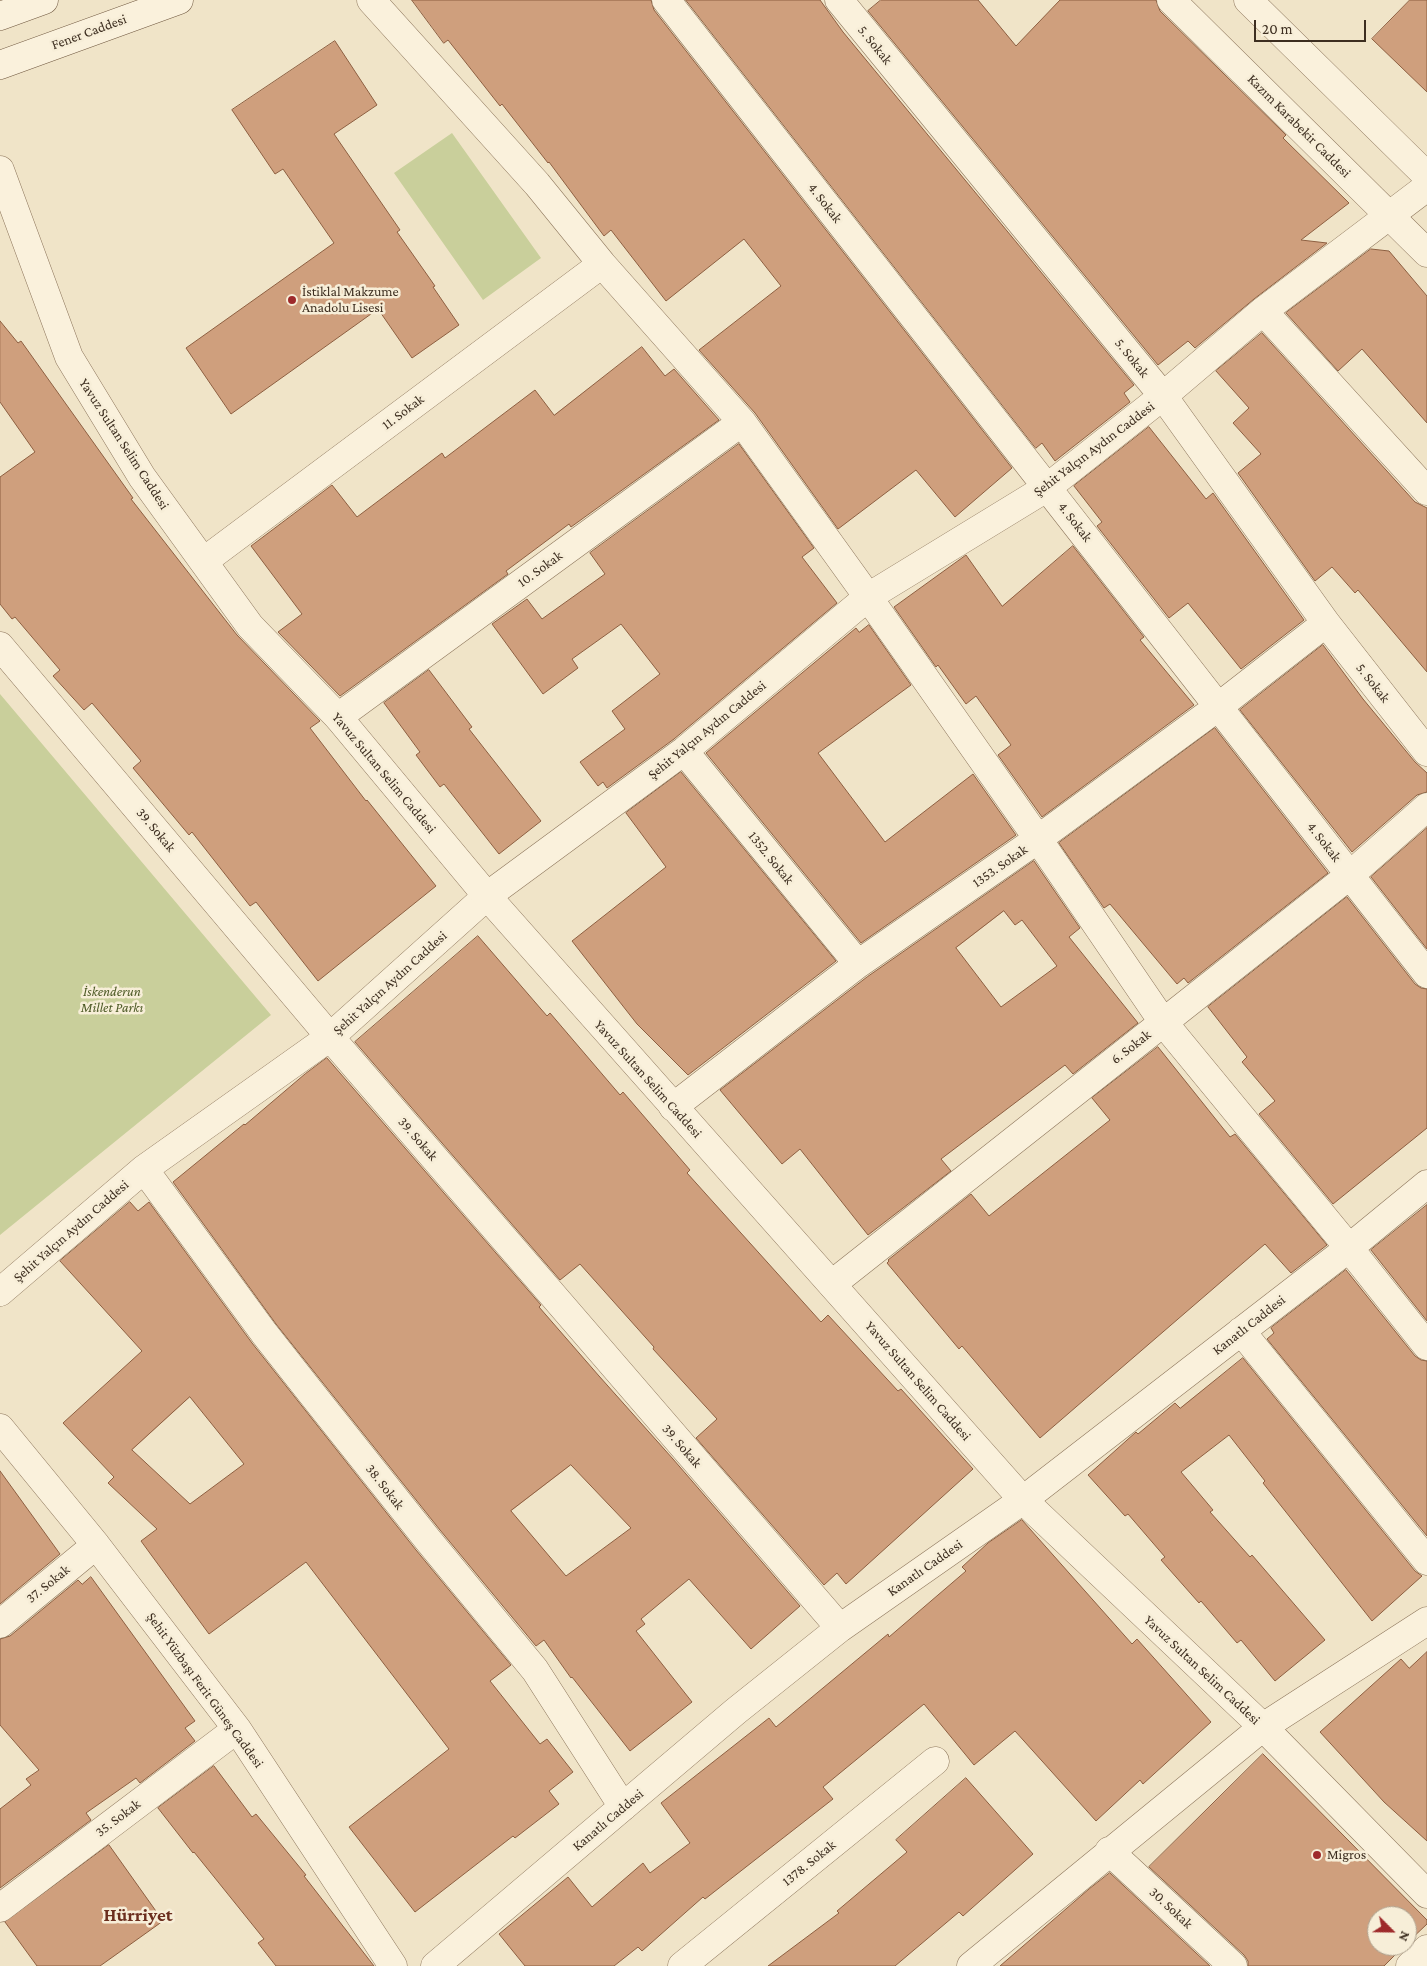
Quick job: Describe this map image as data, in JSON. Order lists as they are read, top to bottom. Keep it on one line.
{"streets":{"street":["Fener Caddesi","5. Sokak","Kazım Karabekir Caddesi","4. Sokak","11. Sokak","Yavuz Sultan Selim Caddesi","Şehit Yalçın Aydın Caddesi","10. Sokak","39. Sokak","1352. Sokak","1353. Sokak","6. Sokak","Kanatlı Caddesi","38. Sokak","37. Sokak","Şehit Yüzbaşı Ferit Güneş Caddesi","35. Sokak","1378. Sokak","30. Sokak"]},"crossings":[["5. Sokak","Şehit Yalçın Aydın Caddesi"],["5. Sokak","1353. Sokak"],["Kazım Karabekir Caddesi","Şehit Yalçın Aydın Caddesi"],["4. Sokak","Şehit Yalçın Aydın Caddesi"],["4. Sokak","1353. Sokak"],["4. Sokak","6. Sokak"],["11. Sokak","Yavuz Sultan Selim Caddesi"],["Yavuz Sultan Selim Caddesi","Şehit Yalçın Aydın Caddesi"],["Yavuz Sultan Selim Caddesi","10. Sokak"],["Yavuz Sultan Selim Caddesi","1353. Sokak"],["Yavuz Sultan Selim Caddesi","6. Sokak"],["Yavuz Sultan Selim Caddesi","Kanatlı Caddesi"],["Şehit Yalçın Aydın Caddesi","39. Sokak"],["Şehit Yalçın Aydın Caddesi","1352. Sokak"],["Şehit Yalçın Aydın Caddesi","38. Sokak"],["39. Sokak","Kanatlı Caddesi"],["1352. Sokak","1353. Sokak"],["Kanatlı Caddesi","38. Sokak"],["37. Sokak","Şehit Yüzbaşı Ferit Güneş Caddesi"],["Şehit Yüzbaşı Ferit Güneş Caddesi","35. Sokak"]],"districts":["Hürriyet"],"parks":["İskenderun Millet Parkı"],"places":["İstiklal Makzume Anadolu Lisesi","Migros"],"scale_bar":"20 m","north":"bottom right"}
